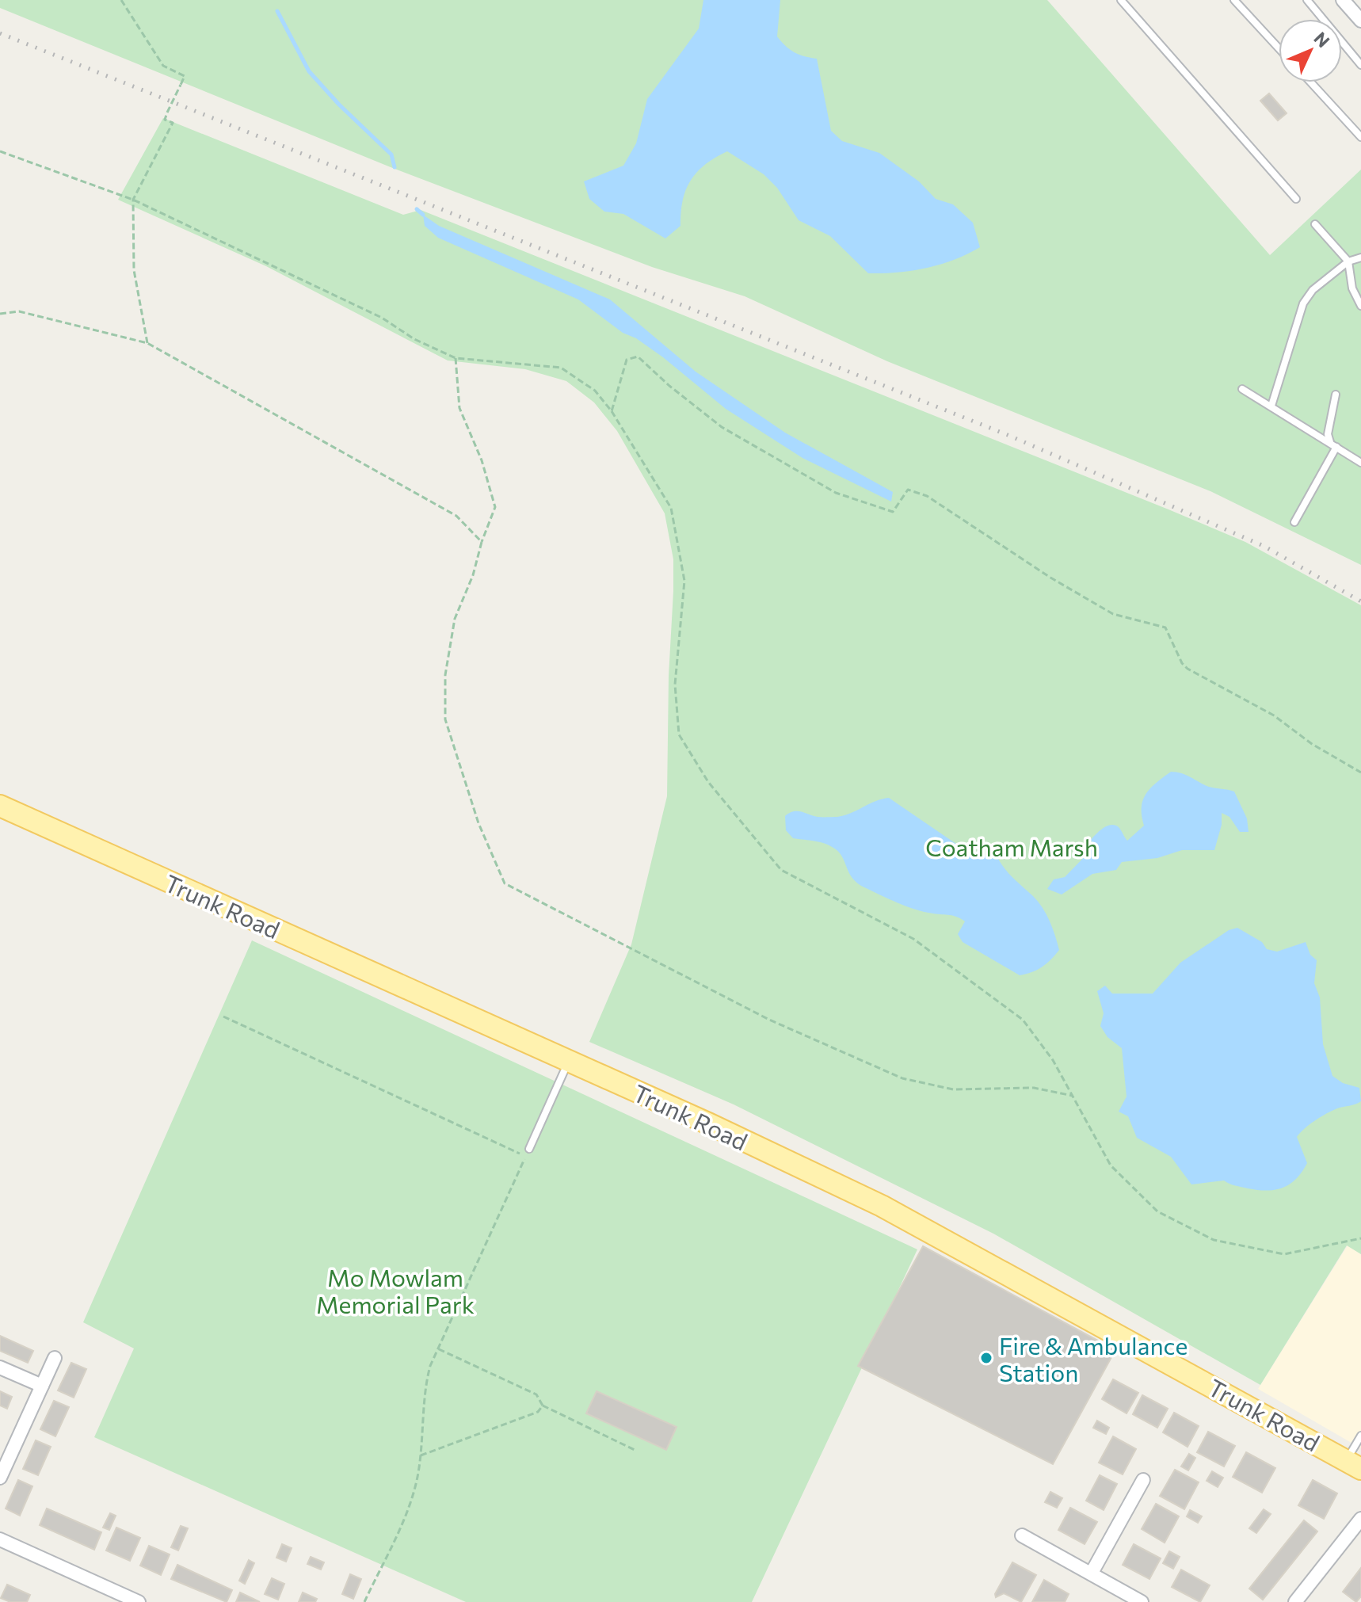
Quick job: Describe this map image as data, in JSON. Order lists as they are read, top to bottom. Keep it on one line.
{"streets":{"main road":["Trunk Road"]},"parks":["Coatham Marsh","Mo Mowlam Memorial Park"],"places":["Fire & Ambulance Station"],"north":"top right"}
